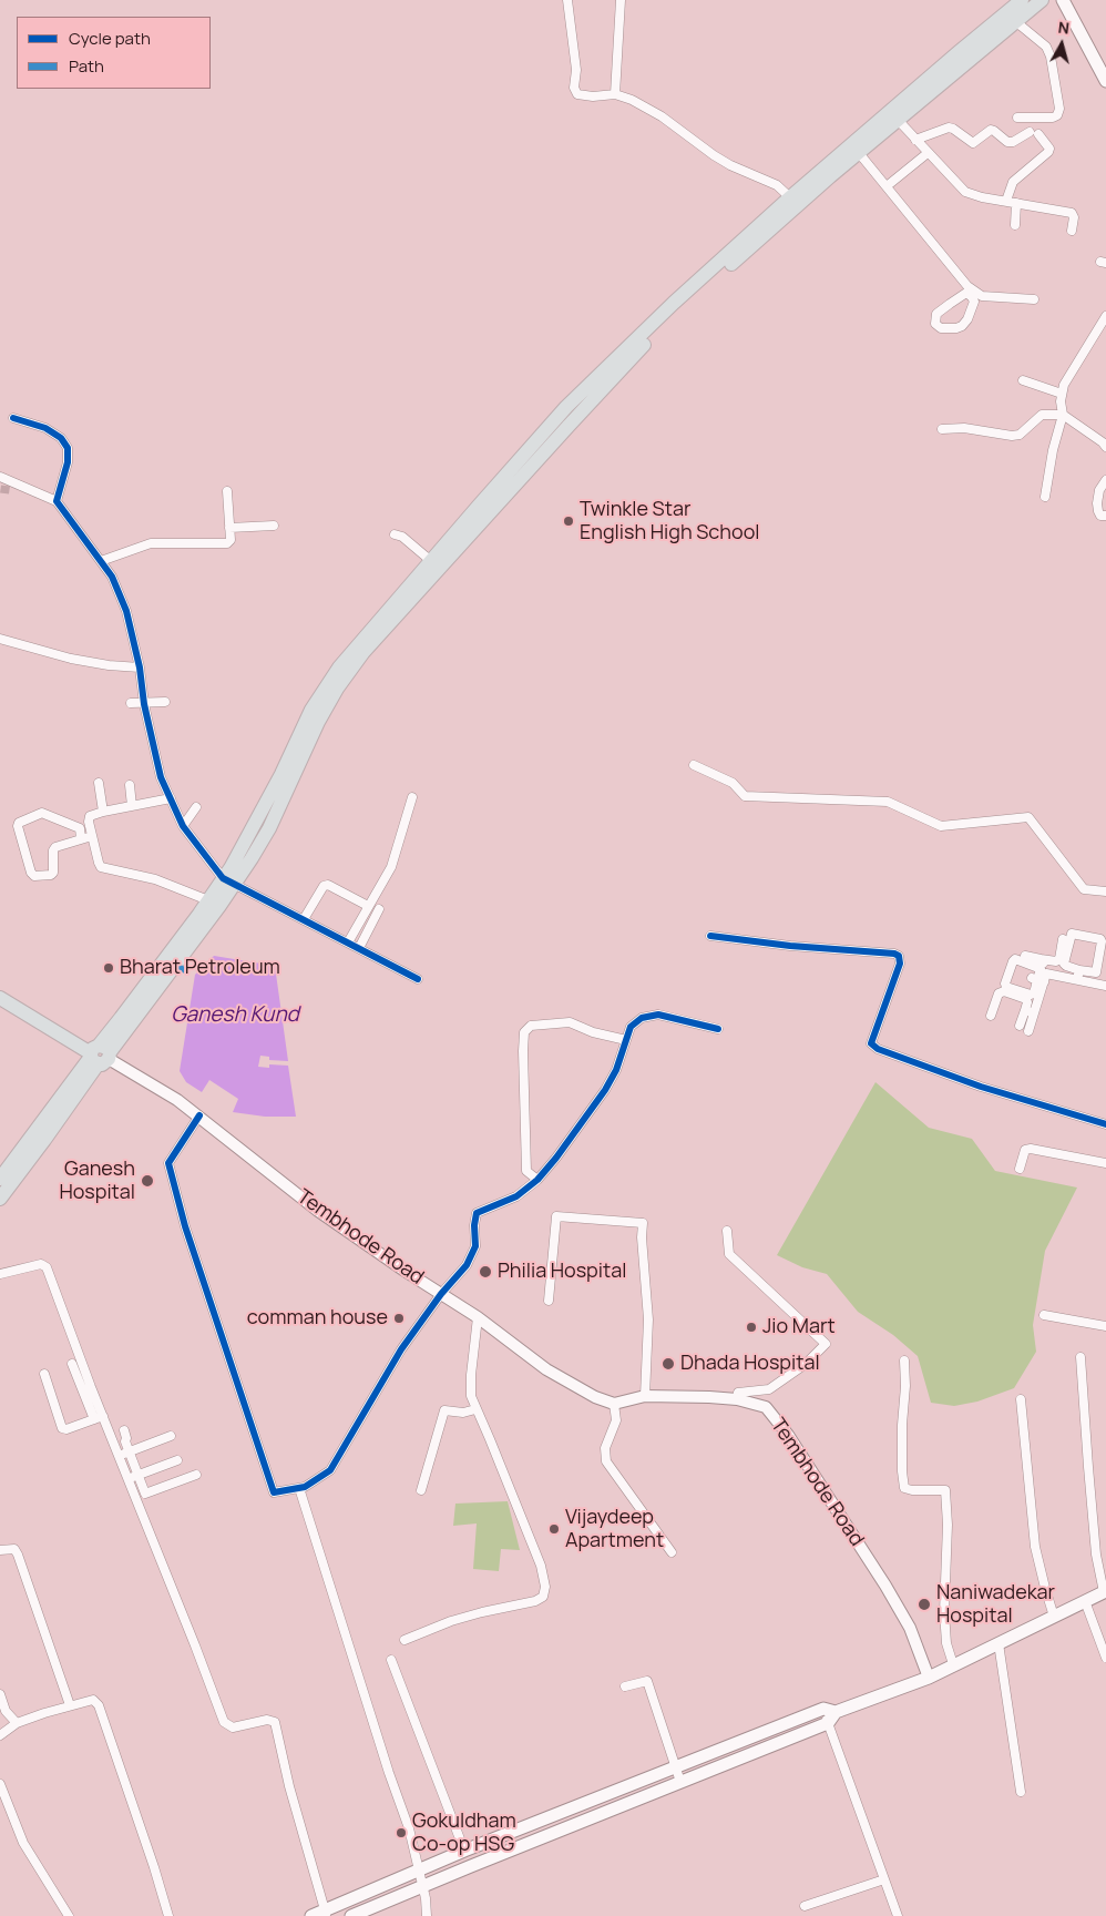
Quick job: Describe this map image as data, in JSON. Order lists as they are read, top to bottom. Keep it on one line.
{"streets":{"street":["Tembhode Road"]},"water":["Ganesh Kund"],"places":["Twinkle Star English High School","Bharat Petroleum","Ganesh Hospital","Philia Hospital","comman house","Jio Mart","Dhada Hospital","Vijaydeep Apartment","Naniwadekar Hospital","Gokuldham Co-op HSG"],"legend":["Cycle path","Path"],"north":"top"}
